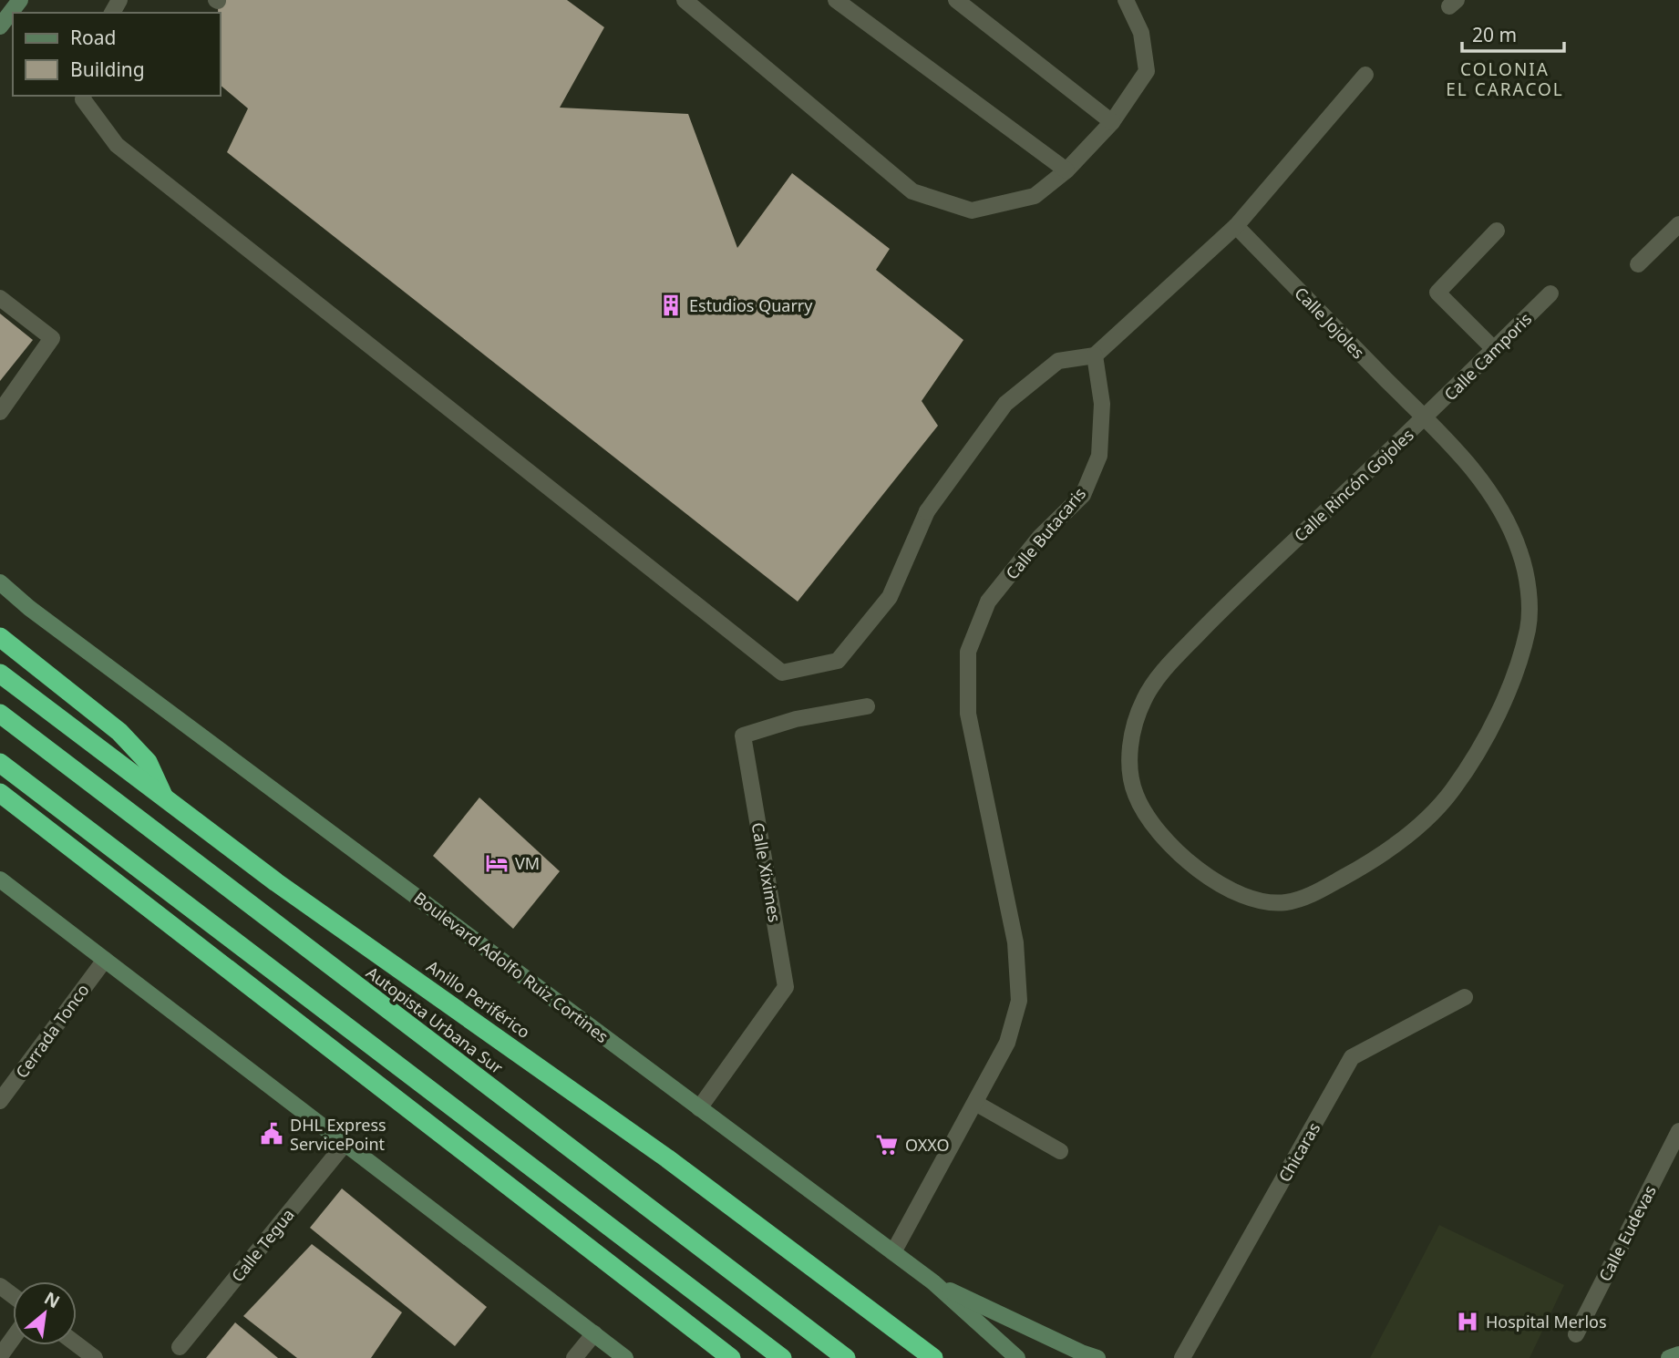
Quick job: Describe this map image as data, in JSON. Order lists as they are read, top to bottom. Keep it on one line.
{"streets":{"highway":["Anillo Periférico","Autopista Urbana Sur"],"main road":["Boulevard Adolfo Ruiz Cortines"],"street":["Calle Jojoles","Calle Camporis","Calle Rincón Gojoles","Calle Butacaris","Calle Xiximes","Cerrada Tonco","Chicaras","Calle Eudevas","Calle Tegua"]},"crossings":[["Calle Jojoles","Calle Camporis"],["Calle Jojoles","Calle Rincón Gojoles"],["Calle Camporis","Calle Rincón Gojoles"],["Calle Butacaris","Boulevard Adolfo Ruiz Cortines"],["Calle Xiximes","Boulevard Adolfo Ruiz Cortines"]],"districts":["COLONIA EL CARACOL"],"places":{"building":["Estudios Quarry"],"hotel":["VM"],"public building":["DHL Express ServicePoint"],"supermarket":["OXXO"],"hospital":["Hospital Merlos"]},"legend":["Road","Building"],"scale_bar":"20 m","north":"top right"}
